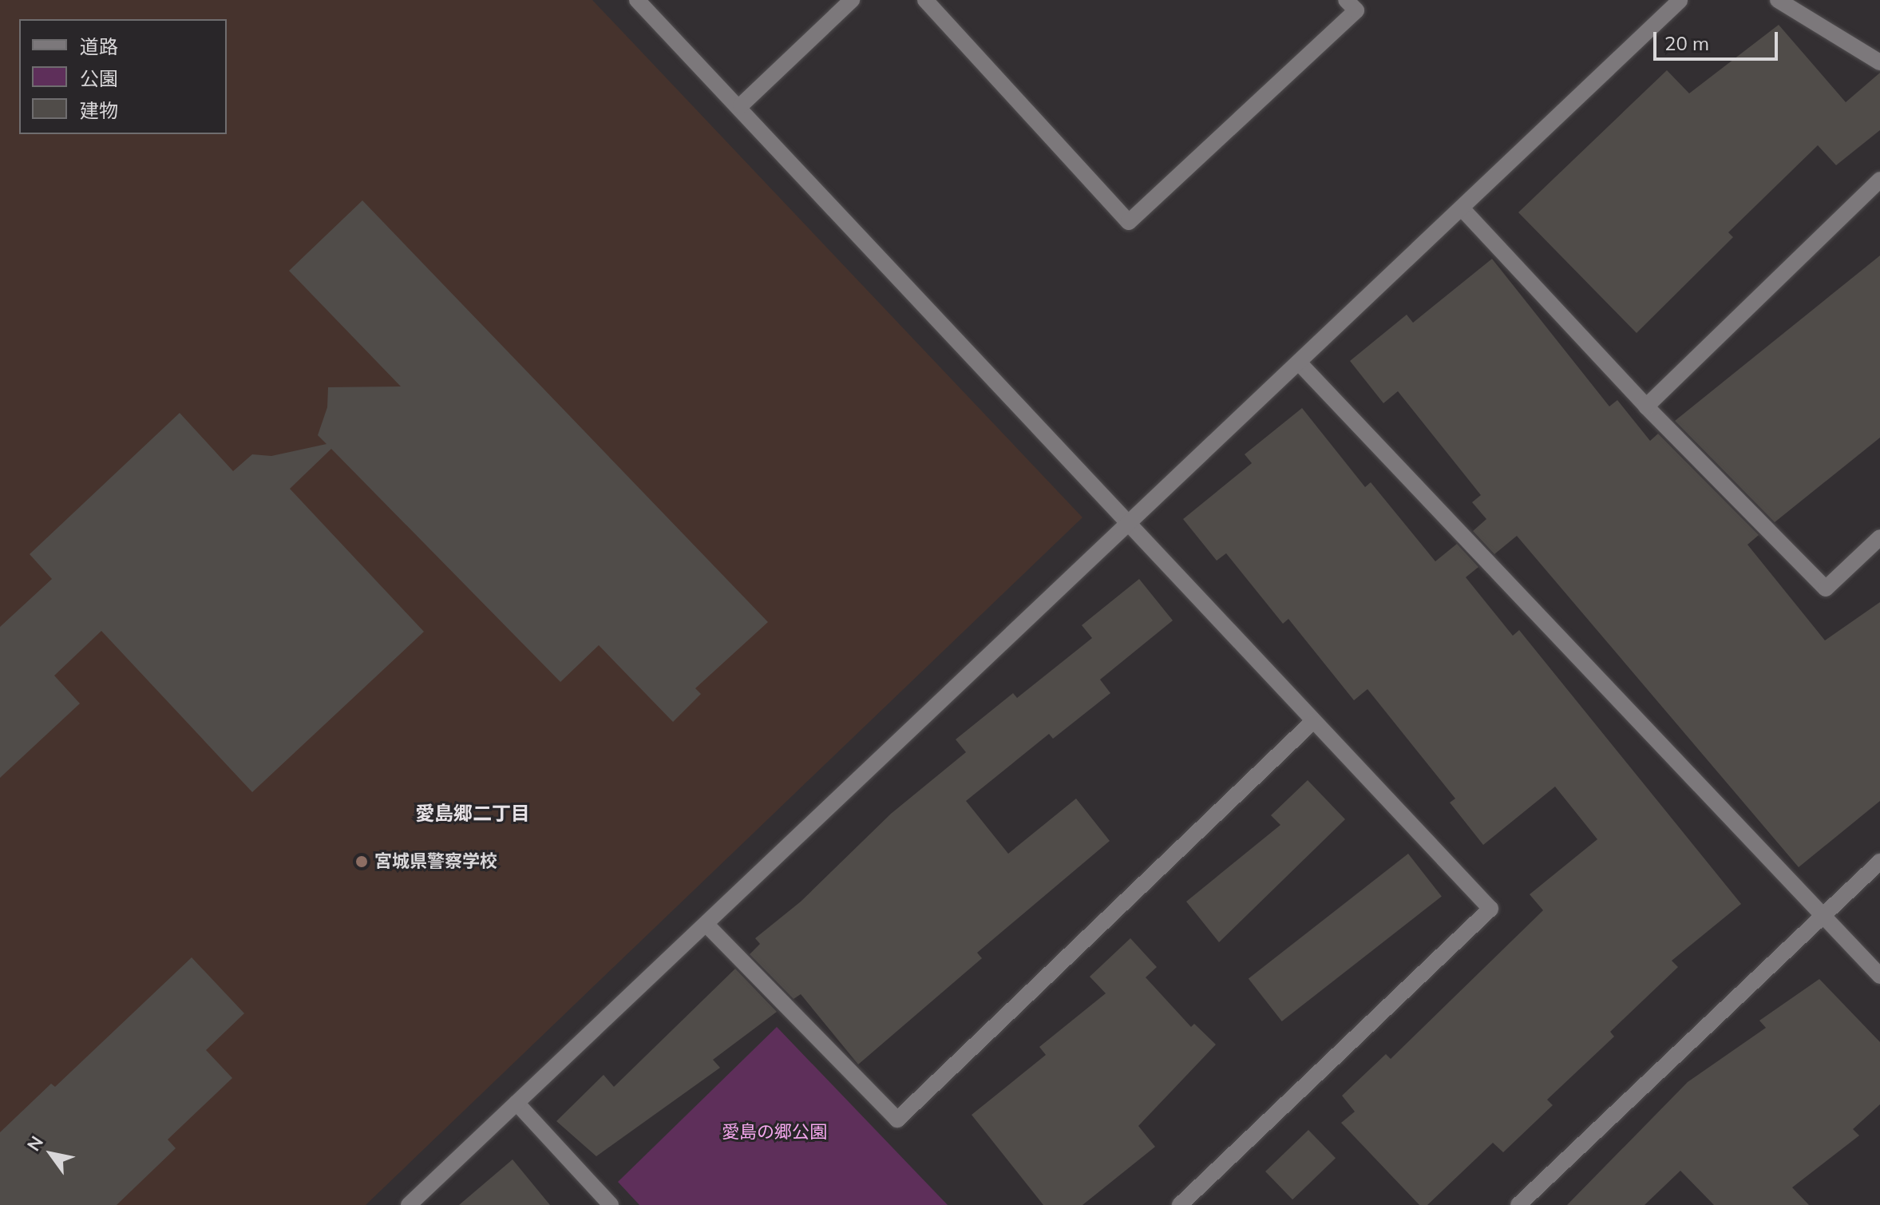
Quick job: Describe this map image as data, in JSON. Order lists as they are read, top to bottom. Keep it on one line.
{"districts":["愛島郷二丁目"],"parks":["愛島の郷公園"],"places":["宮城県警察学校"],"legend":["道路","公園","建物"],"scale_bar":"20 m","north":"top left"}
